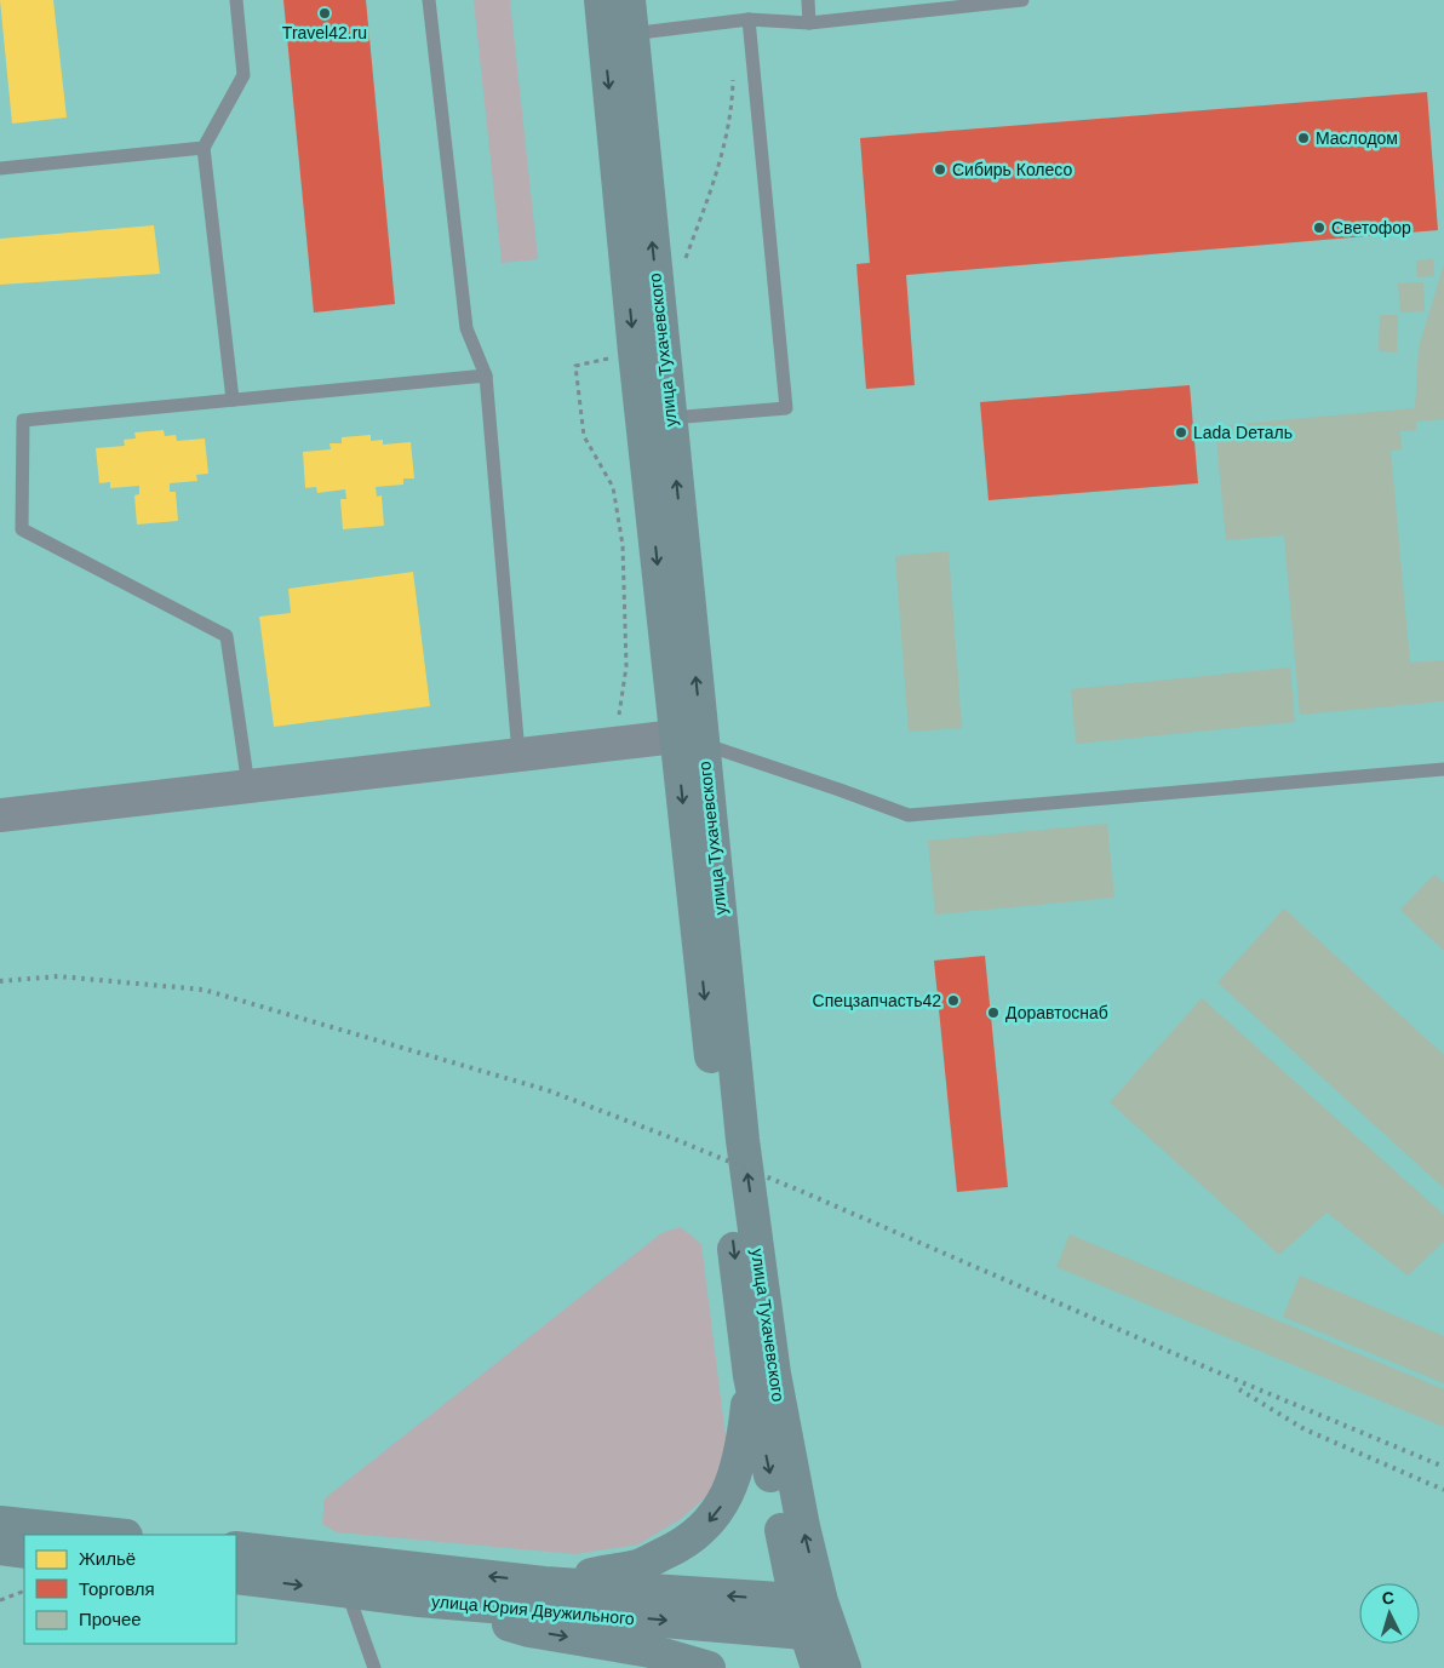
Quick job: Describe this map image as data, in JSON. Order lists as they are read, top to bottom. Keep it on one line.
{"streets":{"main road":["улица Тухачевского","улица Юрия Двужильного"]},"crossings":[["улица Тухачевского","улица Юрия Двужильного"]],"places":["Travel42.ru","Маслодом","Сибирь Колесо","Светофор","Lada Dеталь","Спецзапчасть42","Доравтоснаб"],"legend":["Жильё","Торговля","Прочее"],"north":"top"}
